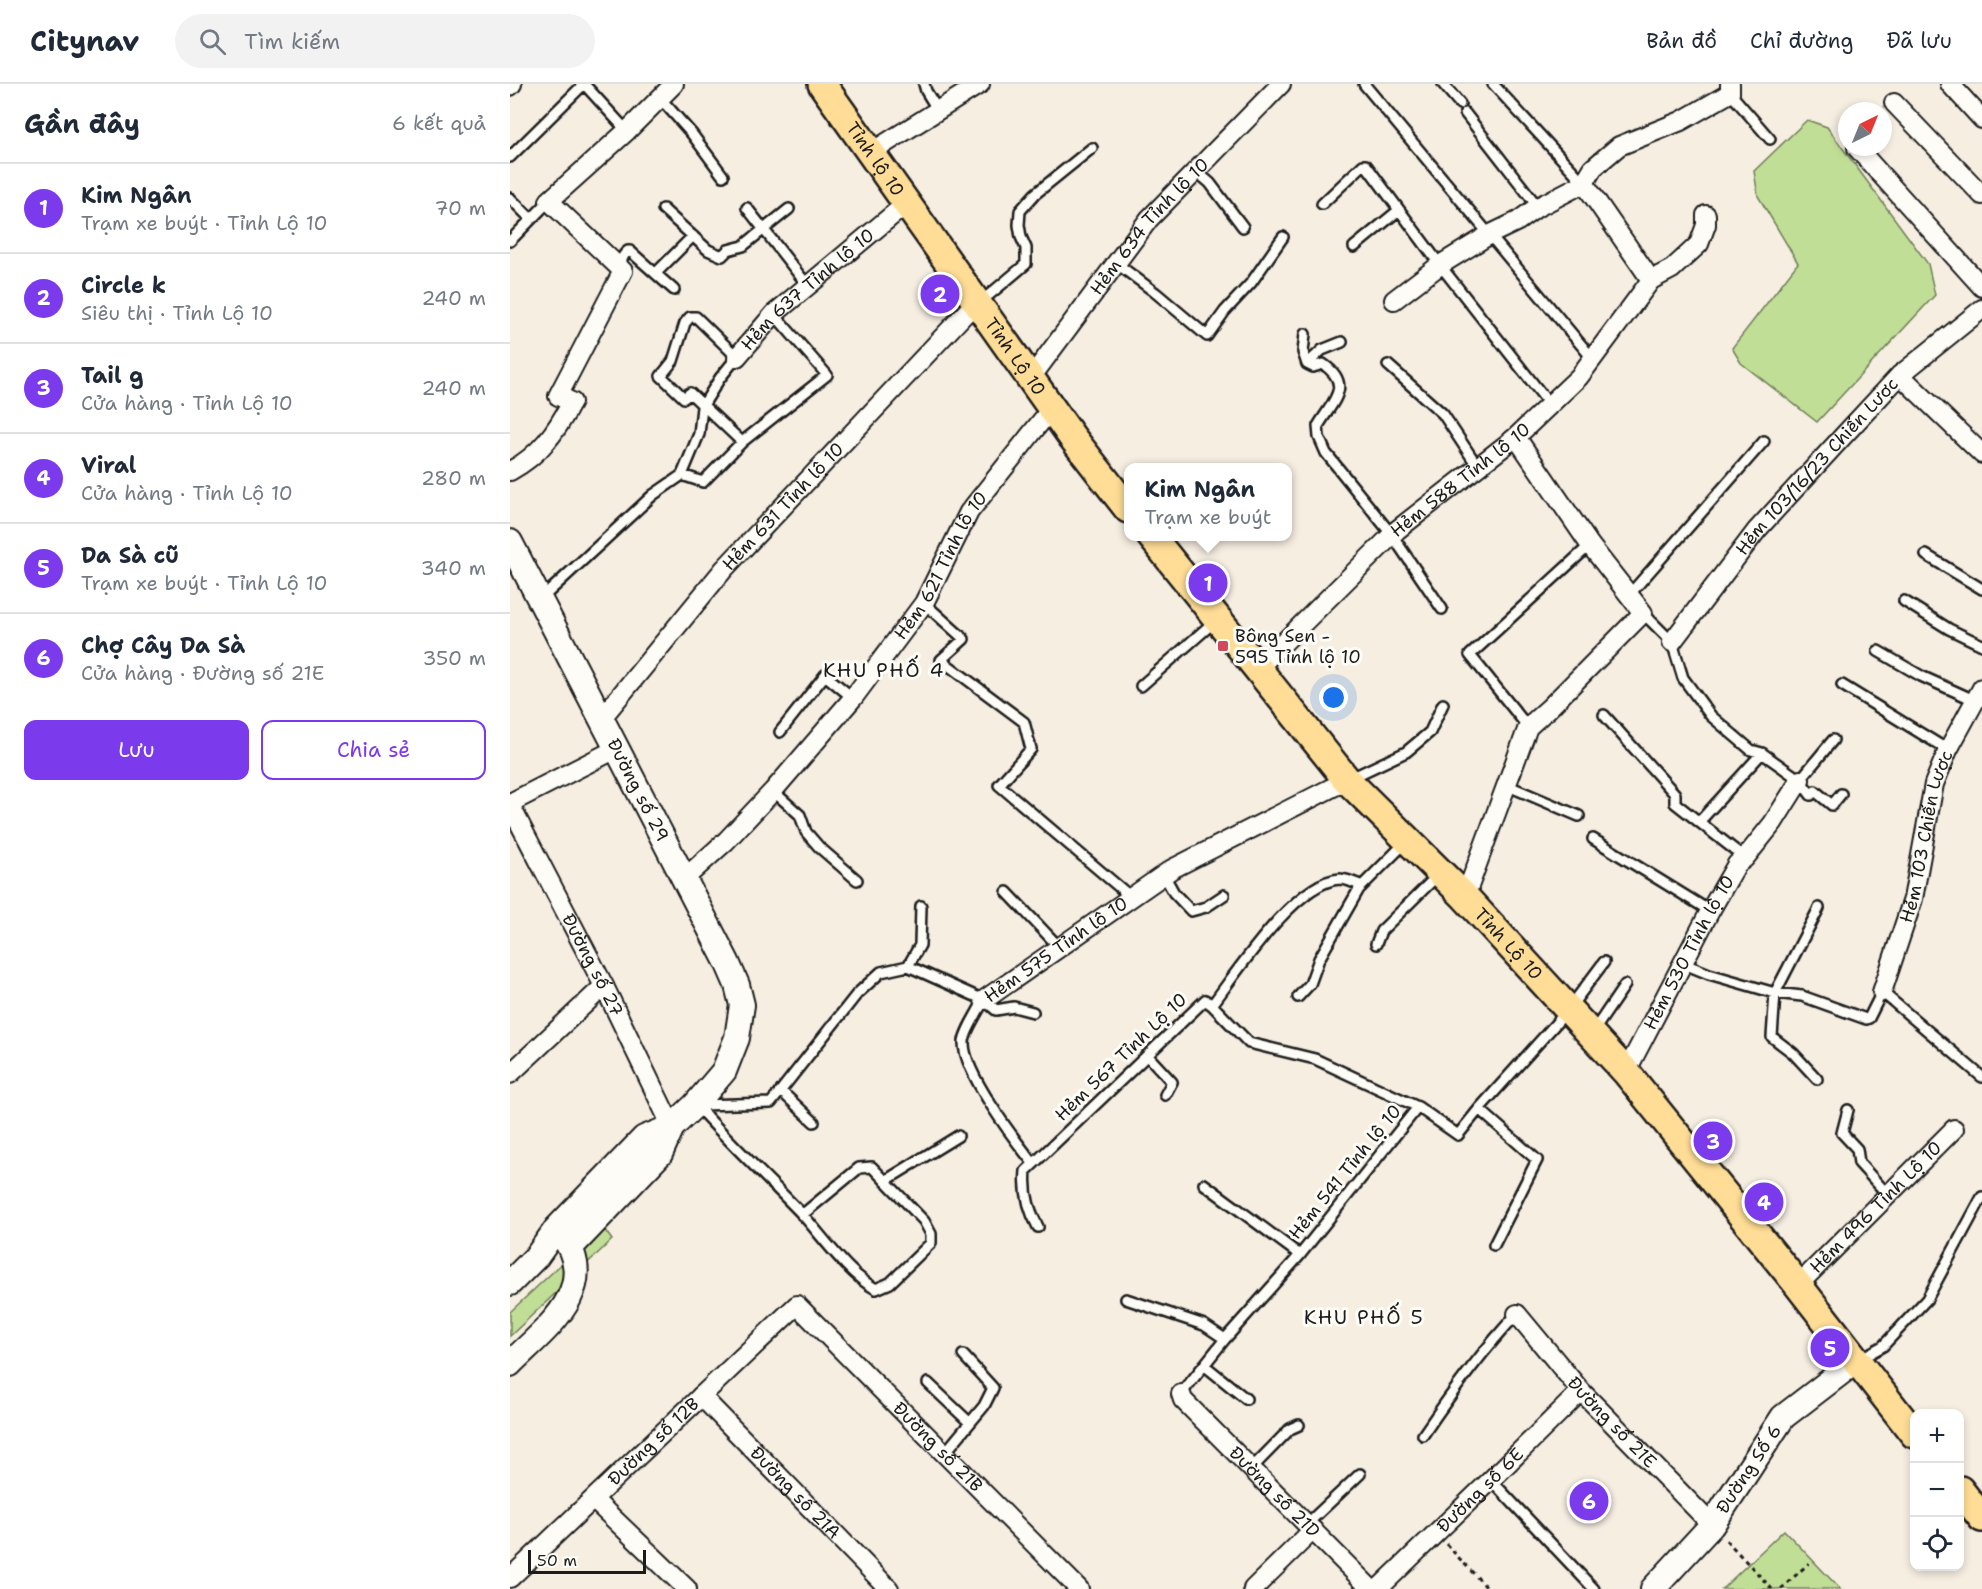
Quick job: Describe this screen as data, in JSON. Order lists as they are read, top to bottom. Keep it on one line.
{"streets":{"main road":["Tỉnh lộ 10","Tỉnh Lộ 10"],"street":["Hẻm 634 Tỉnh lộ 10","Hẻm 637 Tỉnh lộ 10","Hẻm 103/16/23 Chiến Lược","Hẻm 588 Tỉnh lộ 10","Hẻm 631 Tỉnh lộ 10","Hẻm 621 Tỉnh lộ 10","Đường số 29","Hẻm 103 Chiến Lược","Hẻm 575 Tỉnh lộ 10","Hẻm 530 Tỉnh lộ 10","Đường số 27","Hẻm 496 Tỉnh Lộ 10","Đường số 21E","Đường số 12B","Đường số 21B","Đường Số 6","Đường số 6E","Đường số 21A","Đường số 21D"],"lane":["Hẻm 567 Tỉnh Lộ 10","Hẻm 541 Tỉnh lộ 10"]},"crossings":[["Tỉnh lộ 10","Hẻm 637 Tỉnh lộ 10"],["Tỉnh lộ 10","Tỉnh Lộ 10"],["Hẻm 634 Tỉnh lộ 10","Tỉnh Lộ 10"],["Hẻm 637 Tỉnh lộ 10","Tỉnh Lộ 10"],["Tỉnh Lộ 10","Hẻm 588 Tỉnh lộ 10"],["Tỉnh Lộ 10","Hẻm 631 Tỉnh lộ 10"],["Tỉnh Lộ 10","Hẻm 621 Tỉnh lộ 10"],["Tỉnh Lộ 10","Hẻm 575 Tỉnh lộ 10"],["Tỉnh Lộ 10","Hẻm 530 Tỉnh lộ 10"],["Tỉnh Lộ 10","Hẻm 541 Tỉnh lộ 10"],["Tỉnh Lộ 10","Hẻm 496 Tỉnh Lộ 10"],["Tỉnh Lộ 10","Đường Số 6"],["Hẻm 631 Tỉnh lộ 10","Đường số 29"],["Hẻm 621 Tỉnh lộ 10","Đường số 29"],["Đường số 29","Đường số 27"],["Hẻm 541 Tỉnh lộ 10","Đường số 21D"],["Đường số 21E","Đường Số 6"],["Đường số 21E","Đường số 6E"],["Đường số 12B","Đường số 21B"],["Đường số 12B","Đường số 21A"]],"districts":["KHU PHỐ 4","KHU PHỐ 5"],"places":{"transit":["Bông Sen - 595 Tỉnh lộ 10"]},"scale_bar":"50 m","north":"top right","page":{"header":"Citynav","search":"Tìm kiếm","nav":["Bản đồ","Chỉ đường","Đã lưu"],"heading":["Gần đây","6 kết quả"],"list":[{"mark":"1","name":"Kim Ngân","note":"Trạm xe buýt · Tỉnh Lộ 10","value":"70 m"},{"mark":"2","name":"Circle k","note":"Siêu thị · Tỉnh Lộ 10","value":"240 m"},{"mark":"3","name":"Tail g","note":"Cửa hàng · Tỉnh Lộ 10","value":"240 m"},{"mark":"4","name":"Viral","note":"Cửa hàng · Tỉnh Lộ 10","value":"280 m"},{"mark":"5","name":"Da Sà cũ","note":"Trạm xe buýt · Tỉnh Lộ 10","value":"340 m"},{"mark":"6","name":"Chợ Cây Da Sà","note":"Cửa hàng · Đường số 21E","value":"350 m"}],"pins":["2","1","3","4","5","6"],"popup":["Kim Ngân","Trạm xe buýt"],"buttons":["Lưu","Chia sẻ"],"map_buttons":["+","−"],"scale":"50 m"}}
